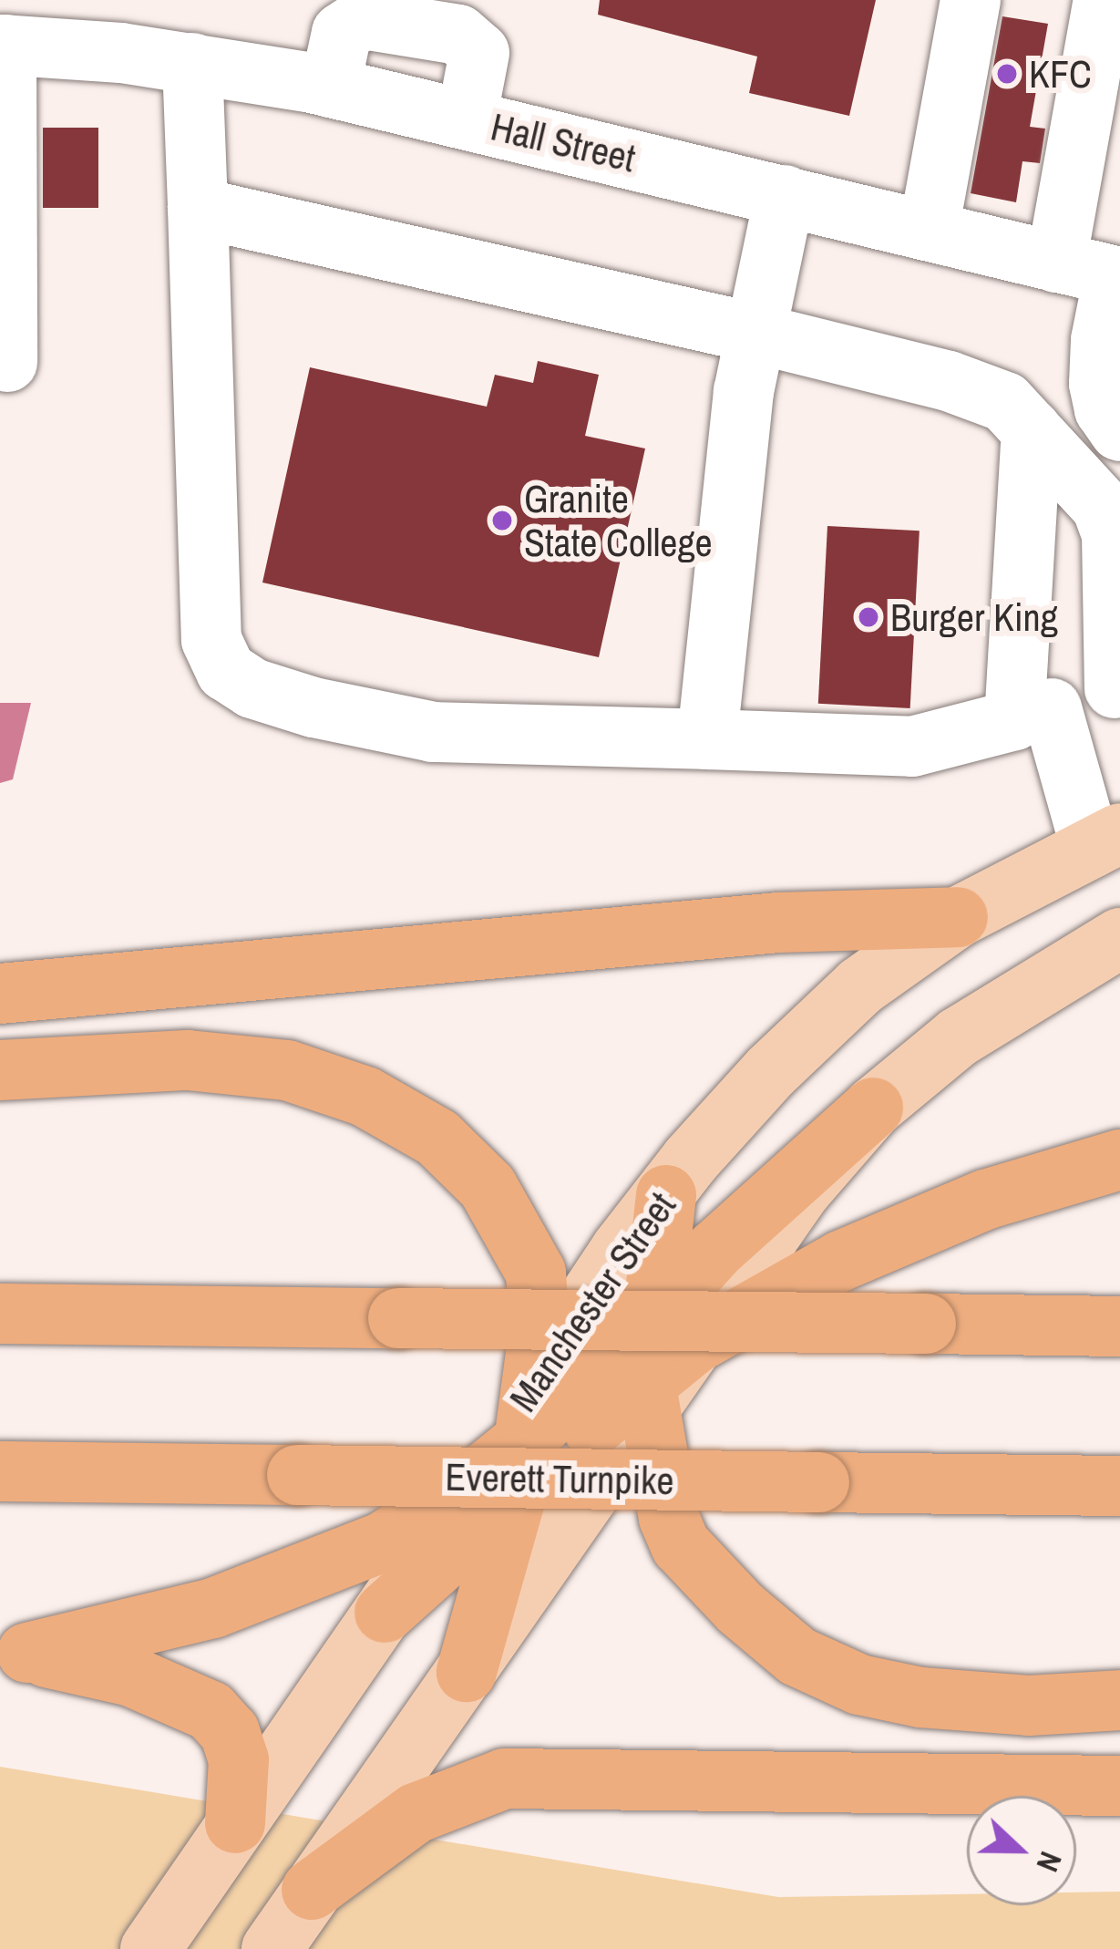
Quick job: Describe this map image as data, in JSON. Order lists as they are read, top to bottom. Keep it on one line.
{"streets":{"highway":["Everett Turnpike"],"main road":["Manchester Street"],"street":["Hall Street"]},"places":["KFC","Granite State College","Burger King"],"north":"right"}
